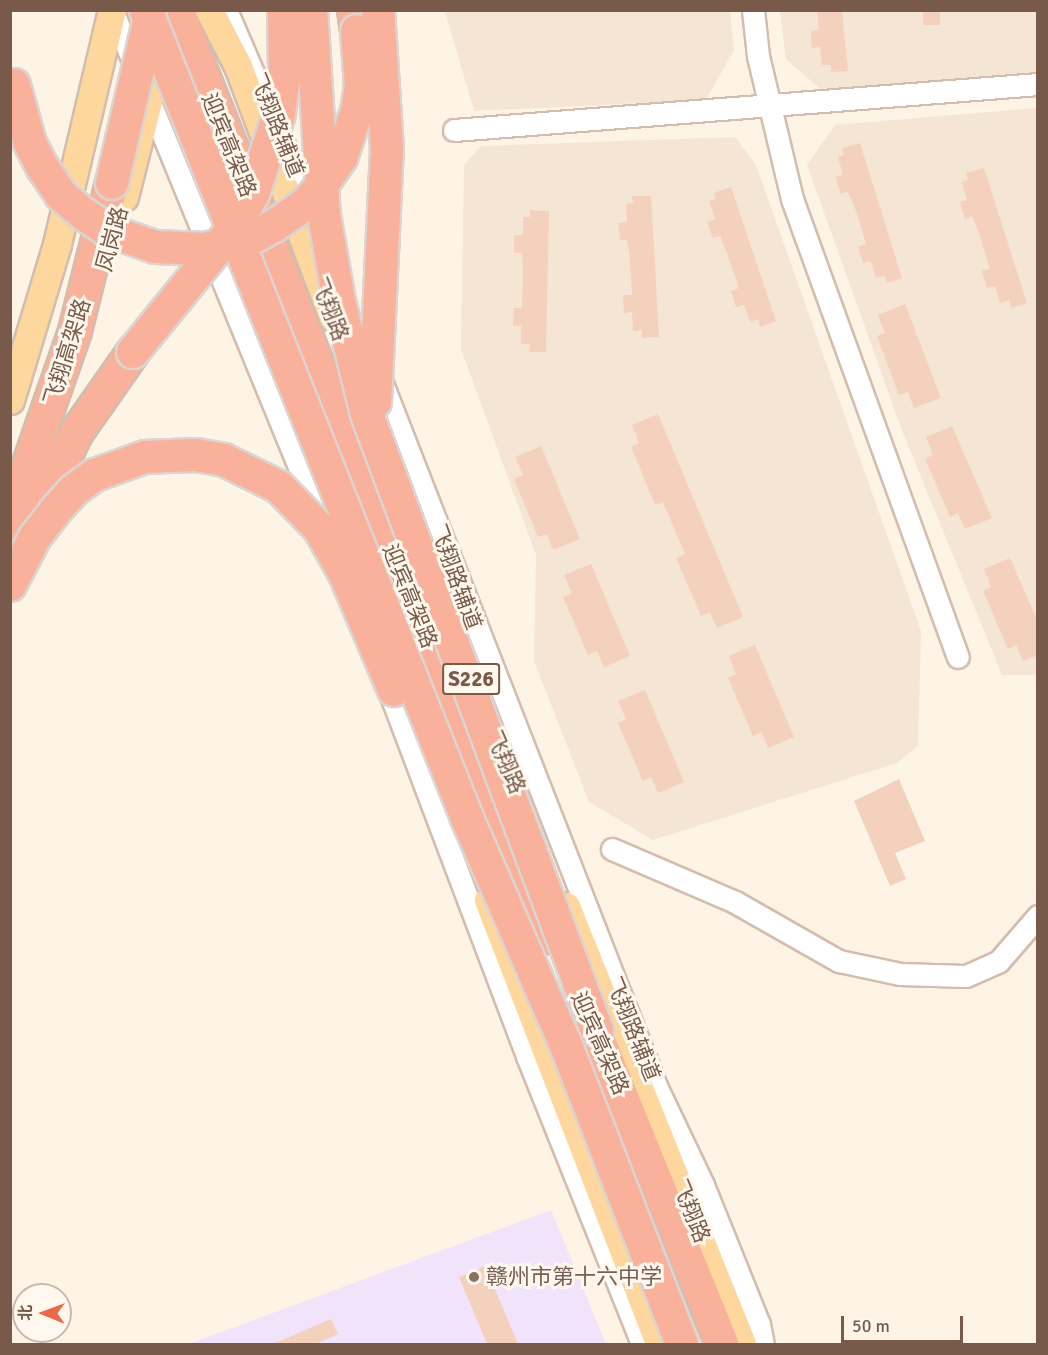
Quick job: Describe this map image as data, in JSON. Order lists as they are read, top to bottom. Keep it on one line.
{"streets":{"highway":["迎宾高架路","飞翔高架路"],"main road":["凤岗路","飞翔路","S226"],"street":["飞翔路辅道"]},"crossings":[["凤岗路","S226"]],"places":["赣州市第十六中学"],"scale_bar":"50 m","north":"left"}
